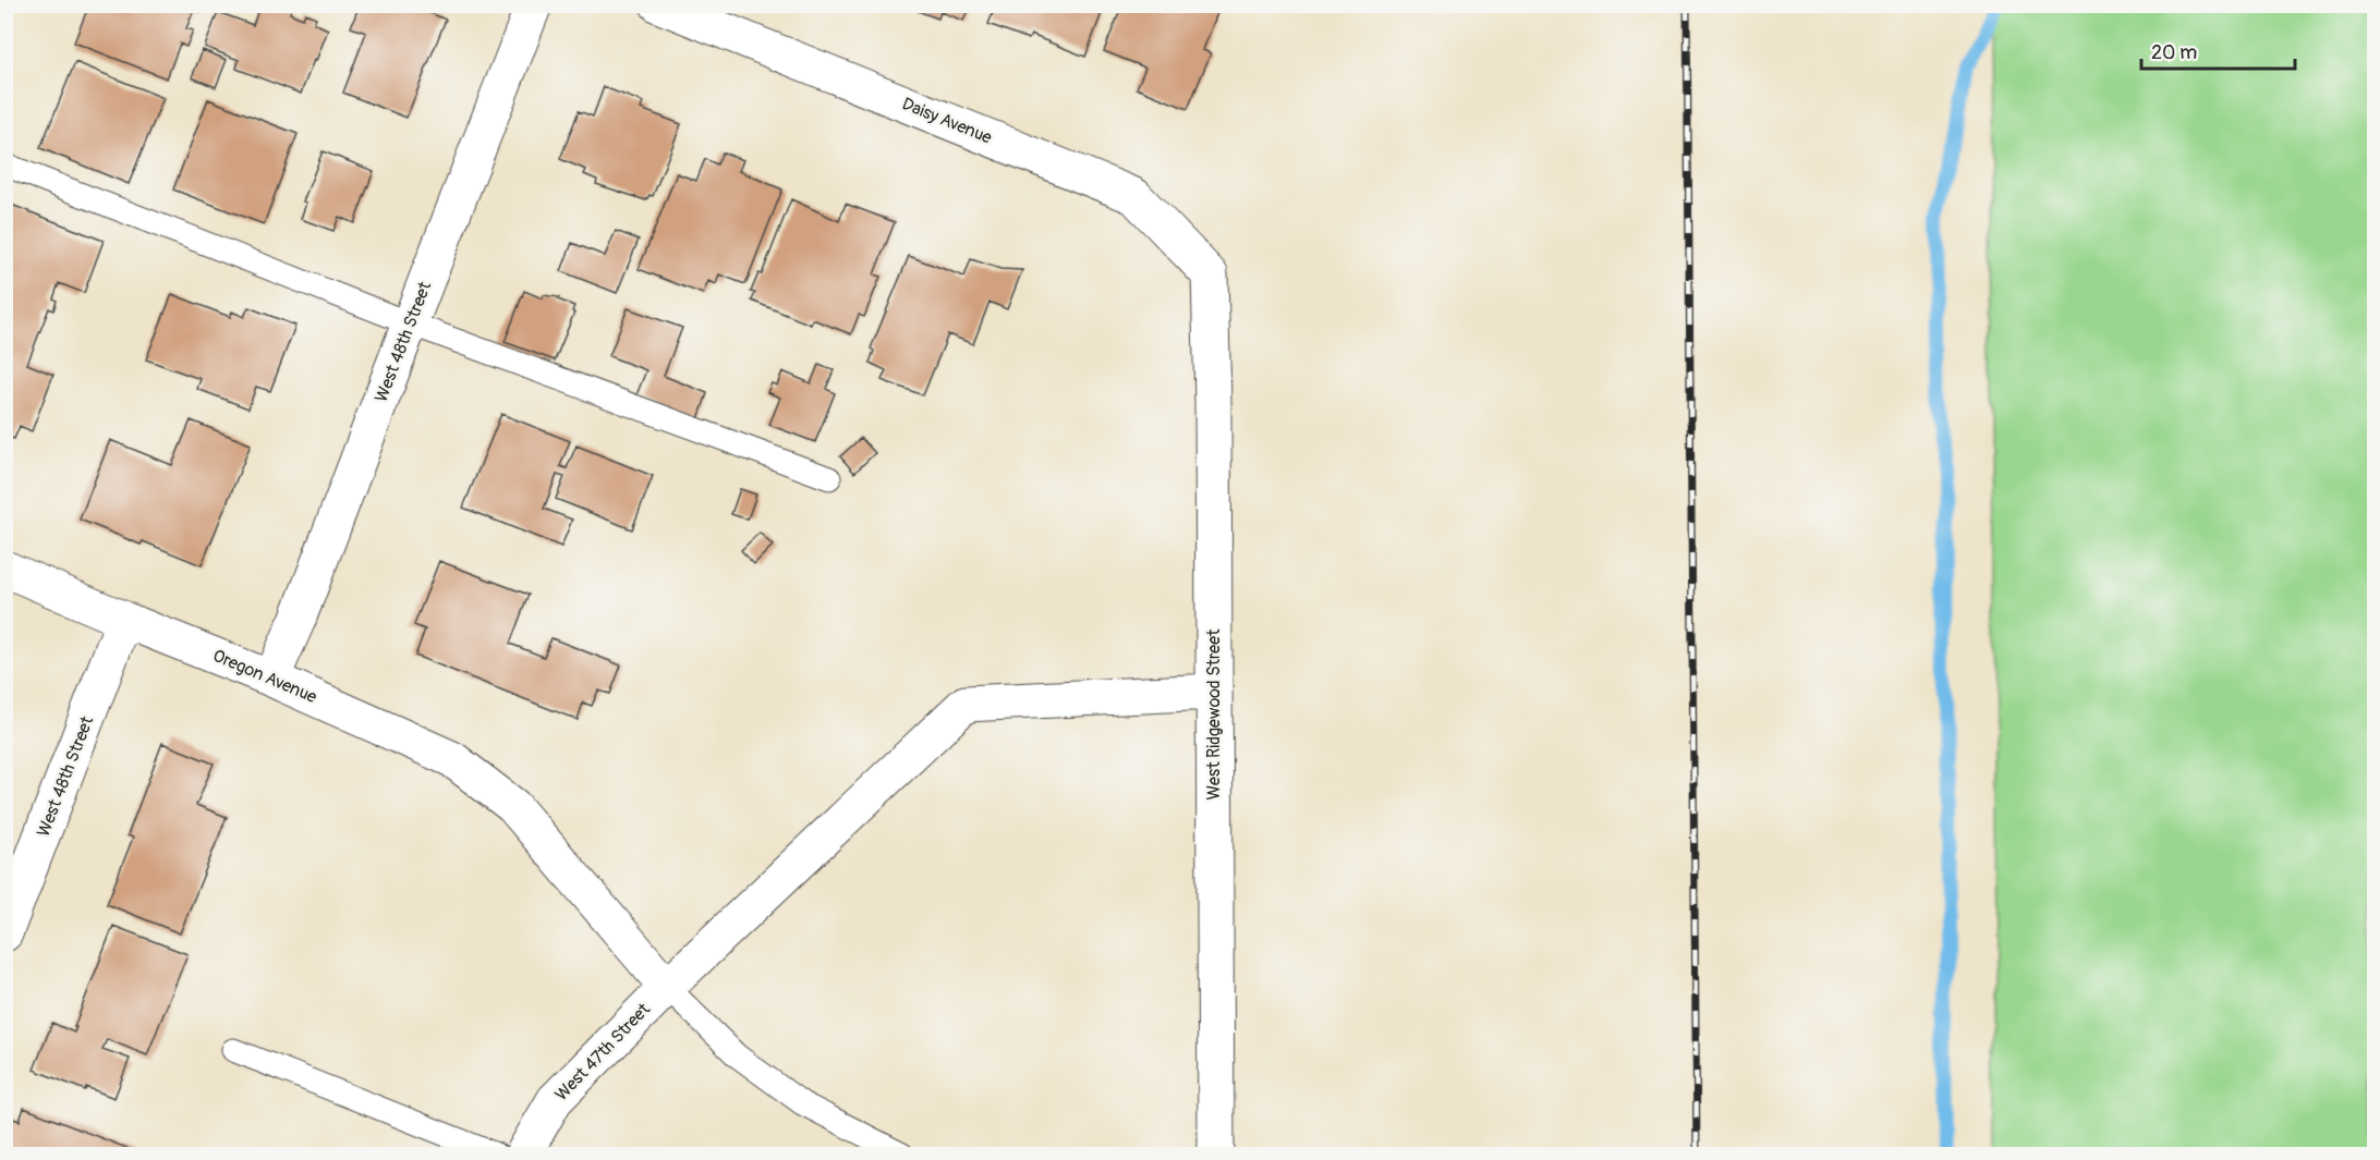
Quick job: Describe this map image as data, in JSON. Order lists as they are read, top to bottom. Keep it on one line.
{"streets":{"street":["Daisy Avenue","West 48th Street","Oregon Avenue","West Ridgewood Street","West 47th Street"]},"crossings":[["Daisy Avenue","West Ridgewood Street"],["West 48th Street","Oregon Avenue"],["Oregon Avenue","West 47th Street"],["West Ridgewood Street","West 47th Street"]],"scale_bar":"20 m"}
